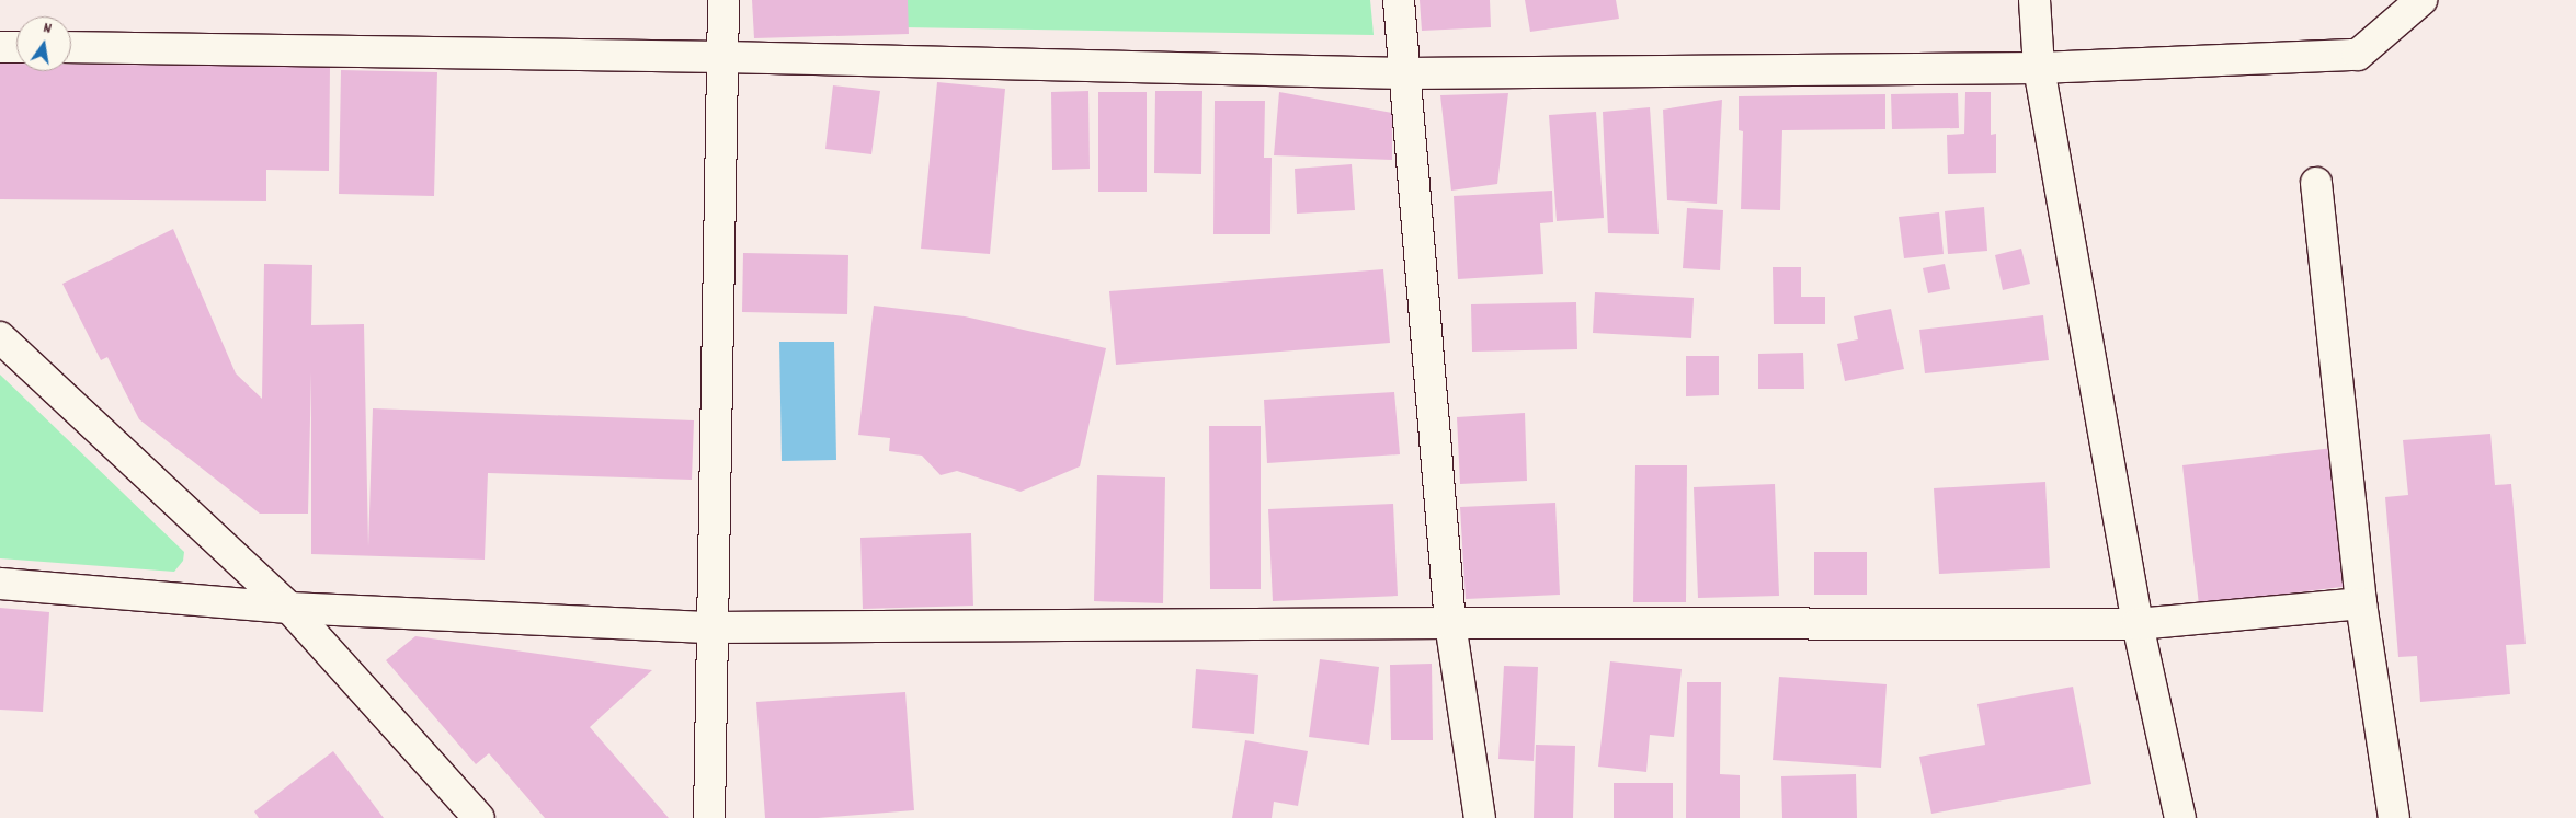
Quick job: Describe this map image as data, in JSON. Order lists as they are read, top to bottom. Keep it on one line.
{"north":"top"}
